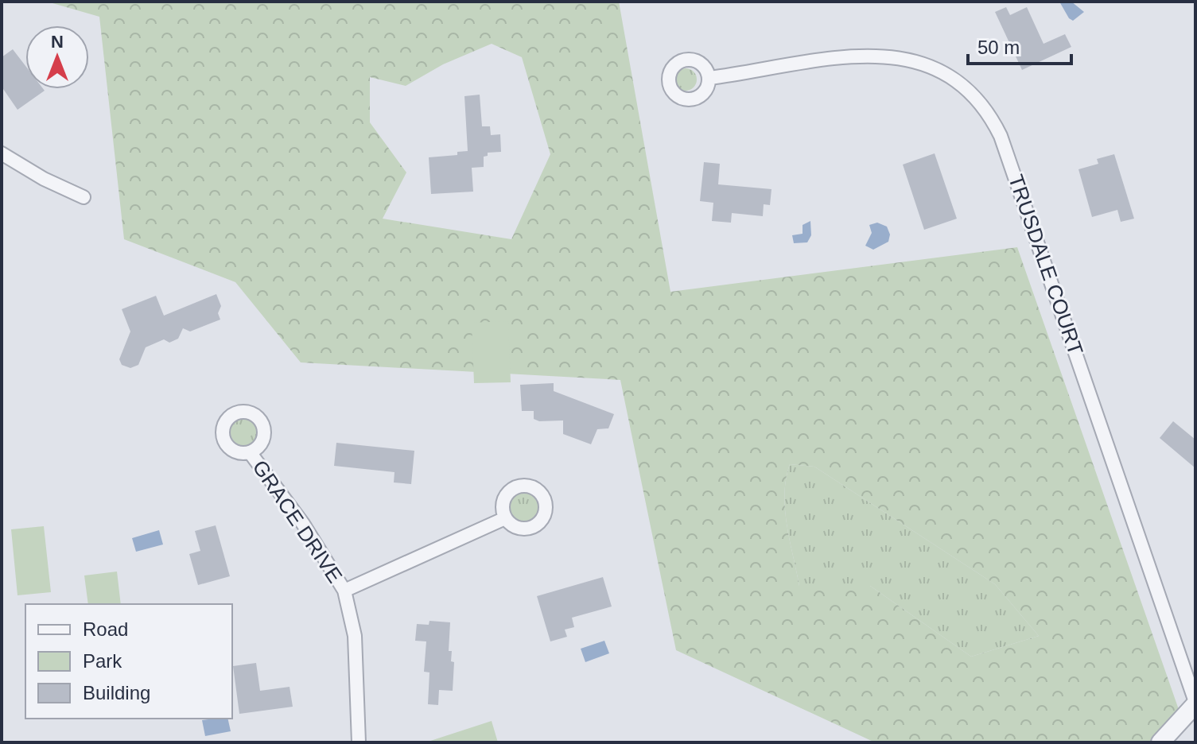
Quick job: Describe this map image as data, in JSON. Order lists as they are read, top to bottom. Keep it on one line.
{"streets":{"street":["TRUSDALE COURT","GRACE DRIVE"]},"legend":["Road","Park","Building"],"scale_bar":"50 m","north":"top"}
